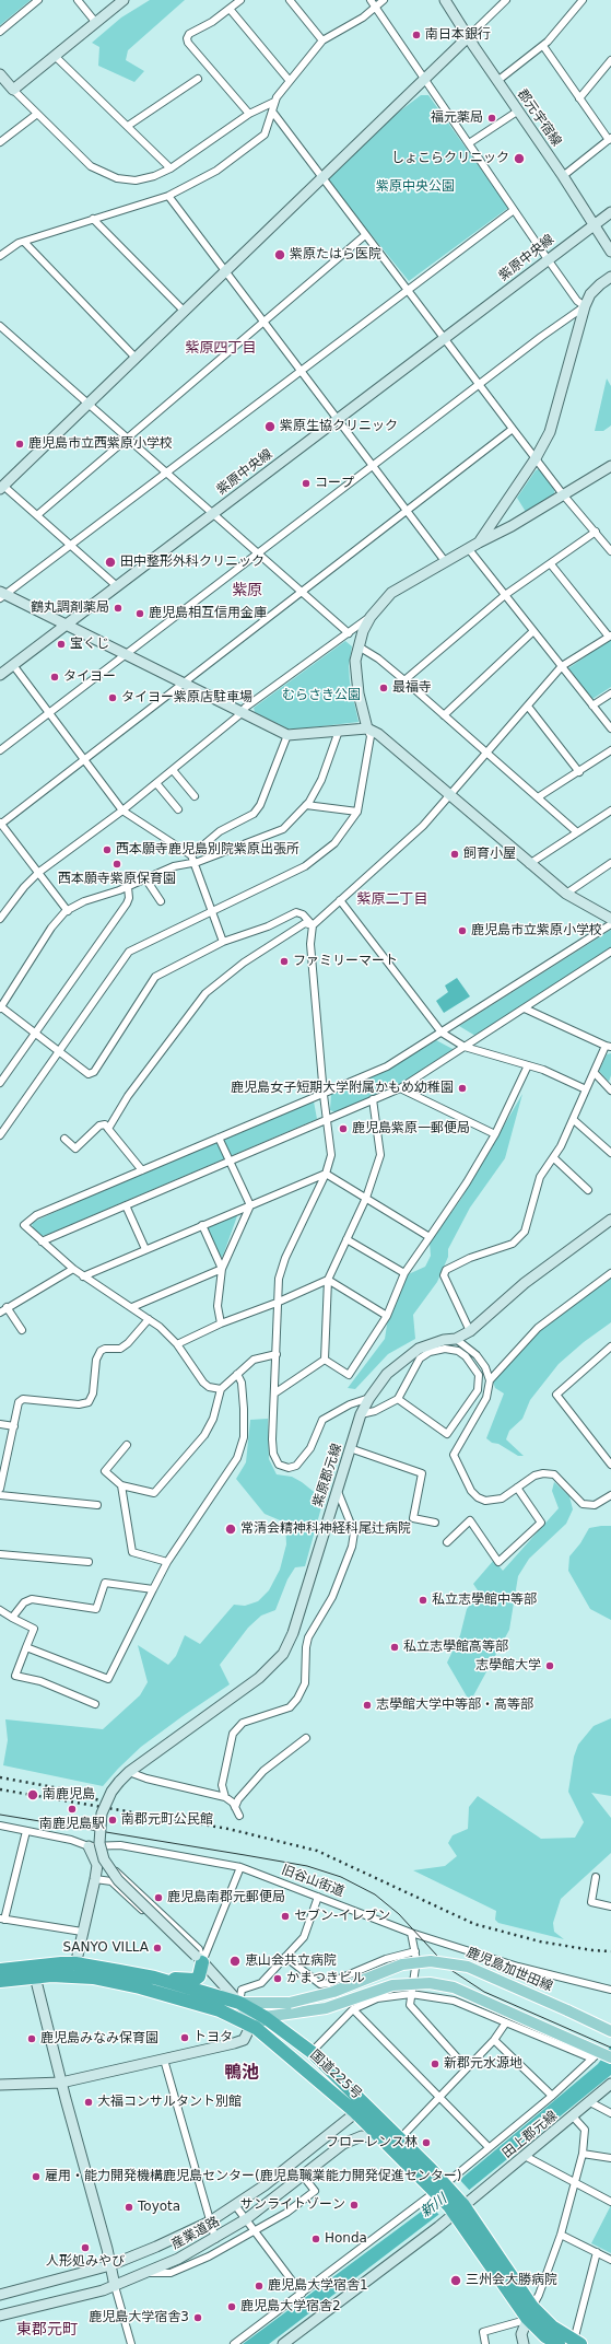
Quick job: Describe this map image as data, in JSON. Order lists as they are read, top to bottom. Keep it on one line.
{"streets":{"highway":["国道225号"],"main road":["鹿児島加世田線"],"street":["郡元宇宿線","紫原中央線","紫原郡元線","旧谷山街道","田上郡元線","産業道路"]},"crossings":[["郡元宇宿線","紫原中央線"],["鹿児島加世田線","国道225号"],["国道225号","田上郡元線"],["国道225号","産業道路"]],"districts":["紫原四丁目","紫原","紫原二丁目","鴨池","東郡元町"],"water":["新川"],"parks":["紫原中央公園","むらさき公園"],"places":["南日本銀行","福元薬局","しょこらクリニック","紫原たはら医院","紫原生協クリニック","鹿児島市立西紫原小学校","コープ","田中整形外科クリニック","鶴丸調剤薬局","鹿児島相互信用金庫","宝くじ","タイヨー","最福寺","タイヨー紫原店駐車場","西本願寺鹿児島別院紫原出張所","飼育小屋","西本願寺紫原保育園","鹿児島市立紫原小学校","ファミリーマート","鹿児島女子短期大学附属かもめ幼稚園","鹿児島紫原一郵便局","常清会精神科神経科尾辻病院","私立志學館中等部","私立志學館高等部","志學館大学","志學館大学中等部・高等部","南鹿児島","南鹿児島駅","南郡元町公民館","鹿児島南郡元郵便局","セブン-イレブン","SANYO VILLA","恵山会共立病院","かまつきビル","トヨタ","鹿児島みなみ保育園","新郡元水源地","大福コンサルタント別館","フローレンス林","雇用・能力開発機構鹿児島センター(鹿児島職業能力開発促進センター)","サンライトゾーン","Toyota","Honda","人形処みやび","三州会大勝病院","鹿児島大学宿舎1","鹿児島大学宿舎2","鹿児島大学宿舎3"]}
